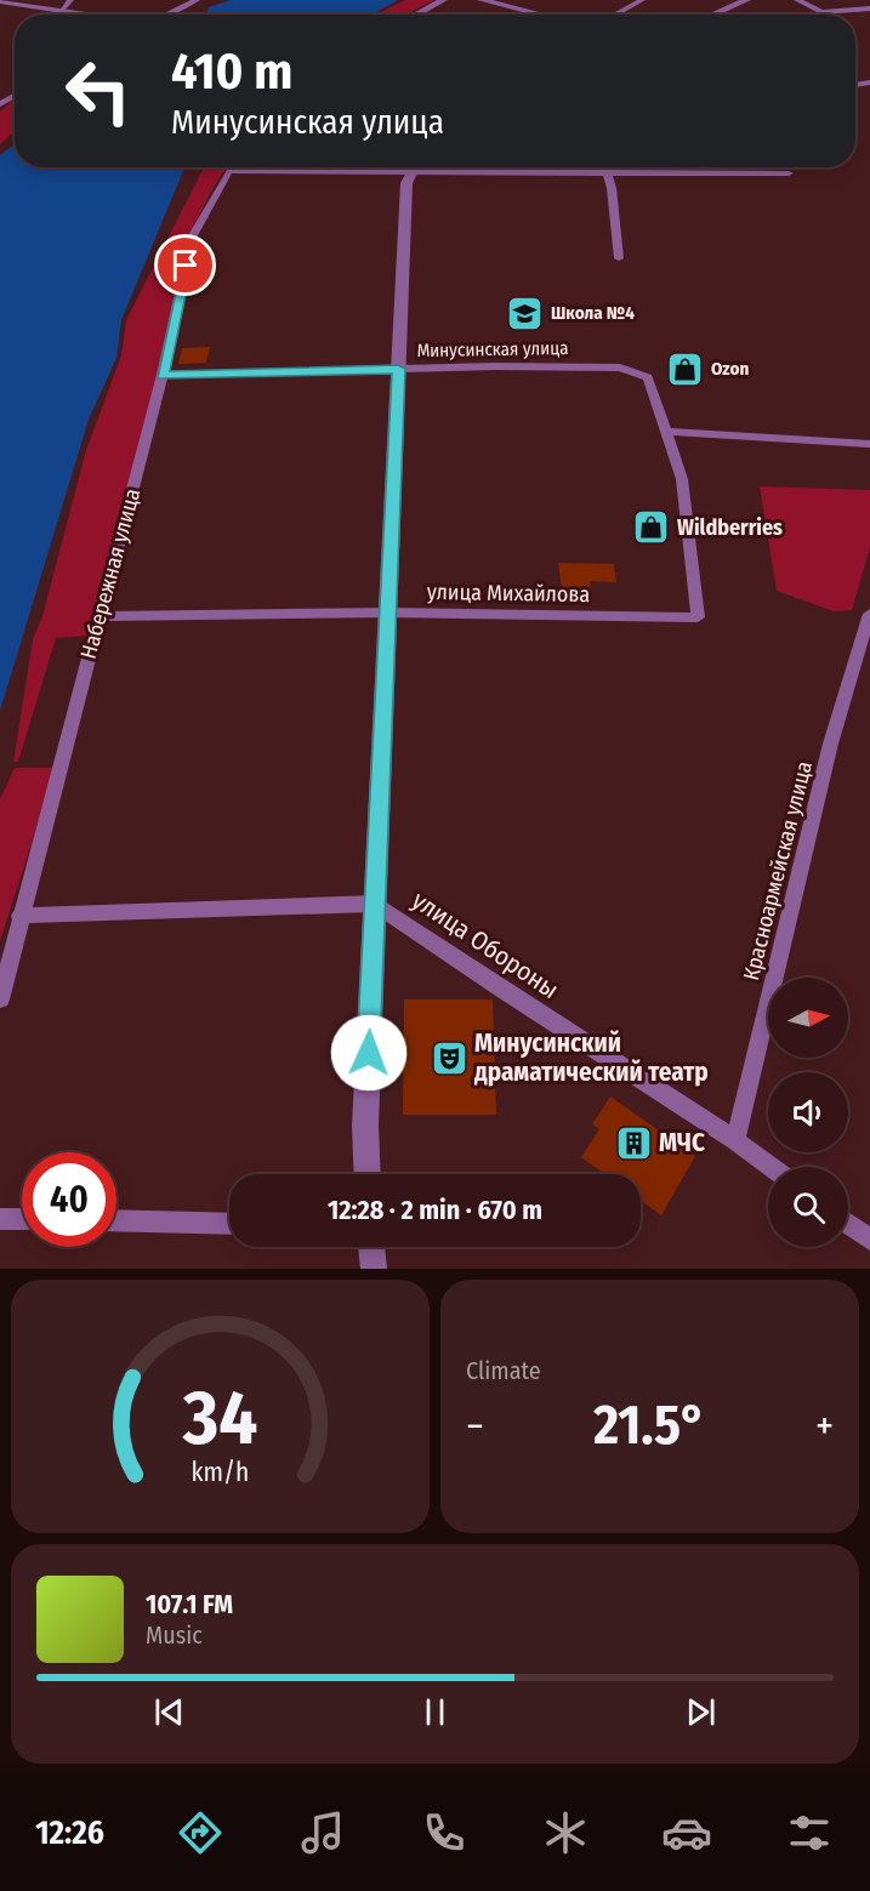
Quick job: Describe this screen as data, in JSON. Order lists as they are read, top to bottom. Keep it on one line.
{"streets":{"street":["Минусинская улица","Набережная улица","улица Михайлова","Красноармейская улица","улица Обороны"]},"crossings":[["Минусинская улица","Набережная улица"],["Минусинская улица","улица Михайлова"],["Набережная улица","улица Михайлова"],["Набережная улица","улица Обороны"],["Красноармейская улица","улица Обороны"]],"places":{"school or university":["Школа №4"],"shop":["Ozon","Wildberries"],"theatre":["Минусинский драматический театр"],"building":["МЧС"]},"north":"right","page":{"turn":["410 m","Минусинская улица"],"limit":"40","trip":"12:28 · 2 min · 670 m","tile":"Climate","heat":["−","21.5°","+"],"song":["107.1 FM","Music"],"tabs":"12:26","gauge":["34","km/h"]}}
